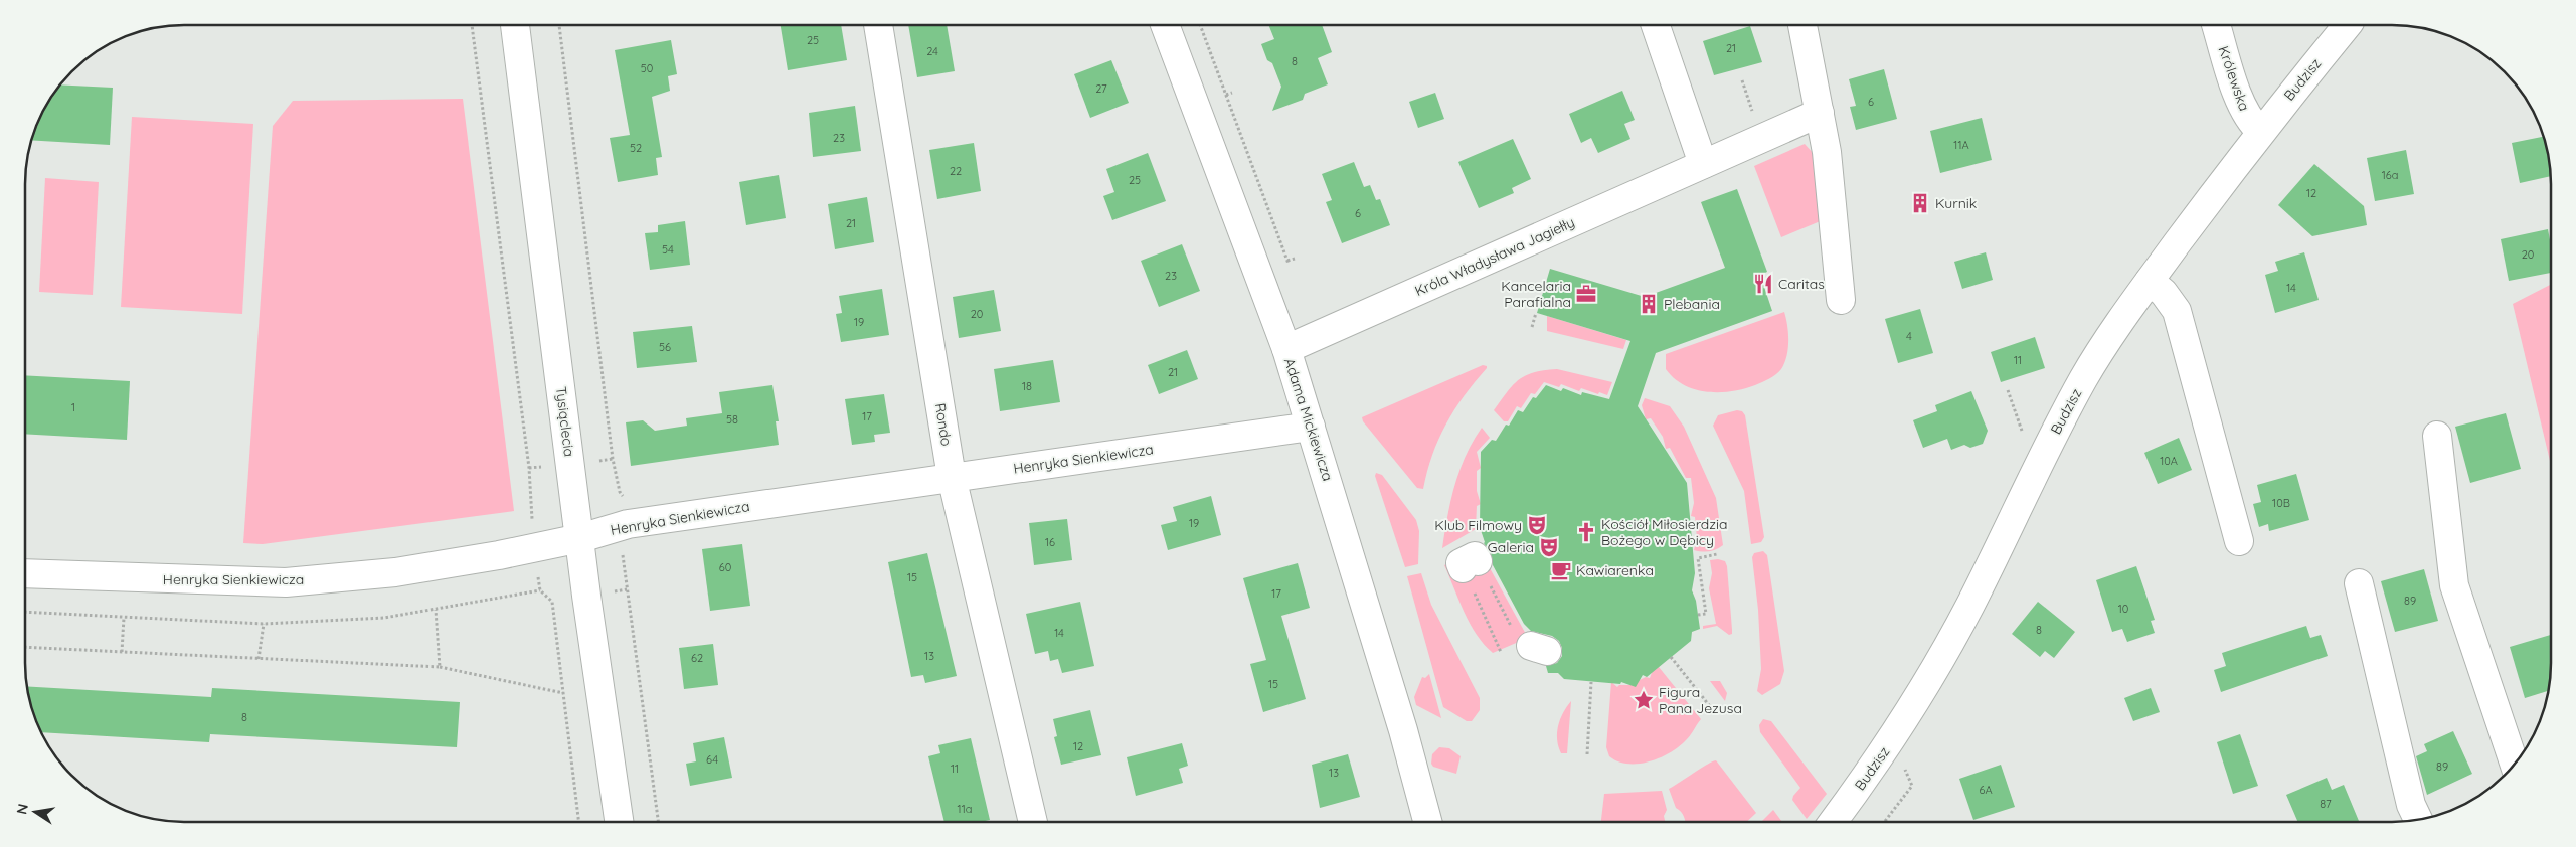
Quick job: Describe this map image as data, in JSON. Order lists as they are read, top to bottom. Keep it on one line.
{"streets":{"street":["Królewska","Budzisz","Króla Władysława Jagiełły","Adama Mickiewicza","Tysiąclecia","Rondo","Henryka Sienkiewicza"]},"crossings":[["Królewska","Budzisz"],["Króla Władysława Jagiełły","Adama Mickiewicza"],["Adama Mickiewicza","Henryka Sienkiewicza"],["Tysiąclecia","Henryka Sienkiewicza"],["Rondo","Henryka Sienkiewicza"]],"places":{"building":["Kurnik","Plebania"],"restaurant":["Caritas"],"office":["Kancelaria Parafialna"],"theatre":["Klub Filmowy","Galeria"],"church":["Kościół Miłosierdzia Bożego w Dębicy"],"cafe":["Kawiarenka"],"place":["Figura Pana Jezusa"]},"house_numbers":["25","21","24","8","50","27","6","23","11A","52","22","16a","25","12","6","21","54","20","23","14","20","19","4","56","11","21","18","1","17","58","10A","10B","19","16","60","15","17","89","10","8","14","13","62","15","8","12","64","89","11","13","6A","87","11a"],"north":"left"}
